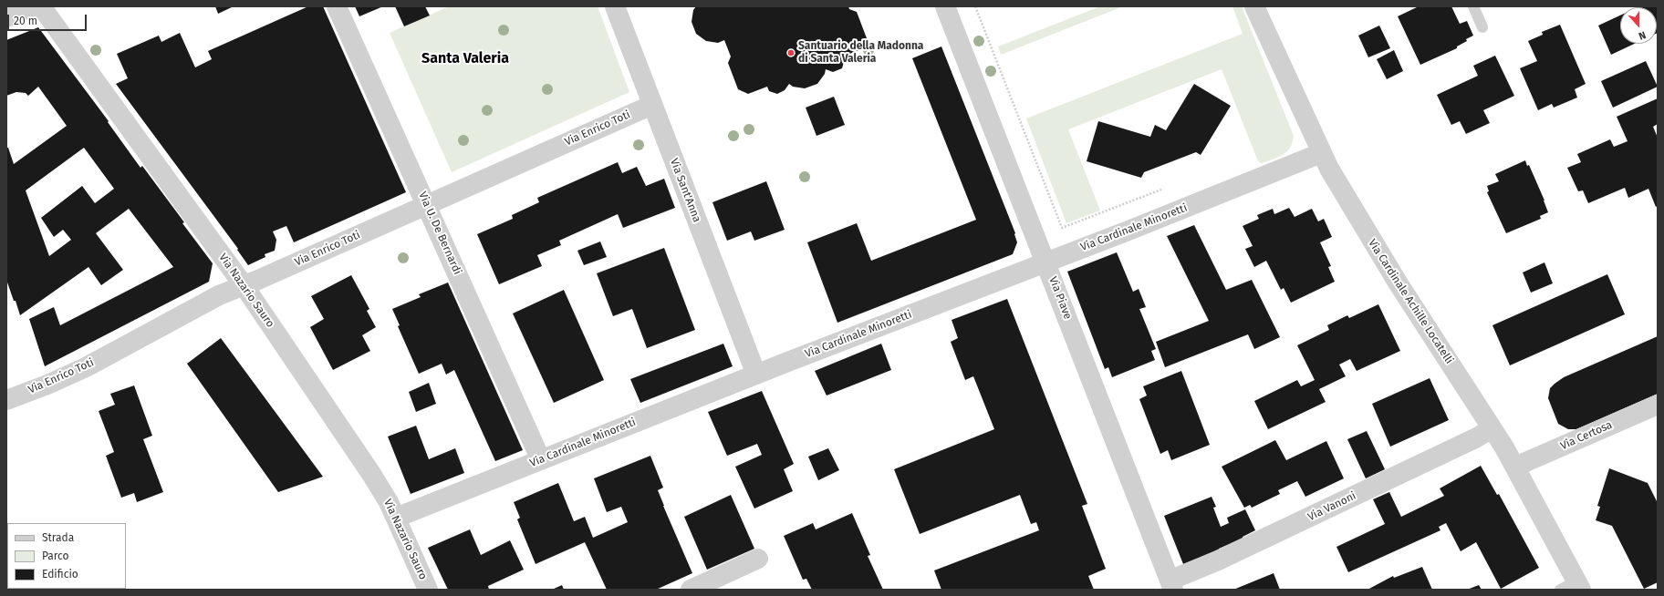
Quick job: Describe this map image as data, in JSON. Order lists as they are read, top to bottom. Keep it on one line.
{"streets":{"street":["Via Enrico Toti","Via Sant'Anna","Via Cardinale Minoretti","Via U. De Bernardi","Via Nazario Sauro","Via Piave","Via Cardinale Achille Locatelli","Via Certosa","Via Vanoni"]},"crossings":[["Via Enrico Toti","Via Sant'Anna"],["Via Enrico Toti","Via U. De Bernardi"],["Via Enrico Toti","Via Nazario Sauro"],["Via Sant'Anna","Via Cardinale Minoretti"],["Via Cardinale Minoretti","Via U. De Bernardi"],["Via Cardinale Minoretti","Via Nazario Sauro"],["Via Cardinale Minoretti","Via Piave"],["Via Cardinale Minoretti","Via Cardinale Achille Locatelli"],["Via Piave","Via Vanoni"],["Via Cardinale Achille Locatelli","Via Certosa"],["Via Cardinale Achille Locatelli","Via Vanoni"]],"districts":["Santa Valeria"],"places":["Santuario della Madonna di Santa Valeria"],"legend":["Strada","Parco","Edificio"],"scale_bar":"20 m","north":"bottom"}
